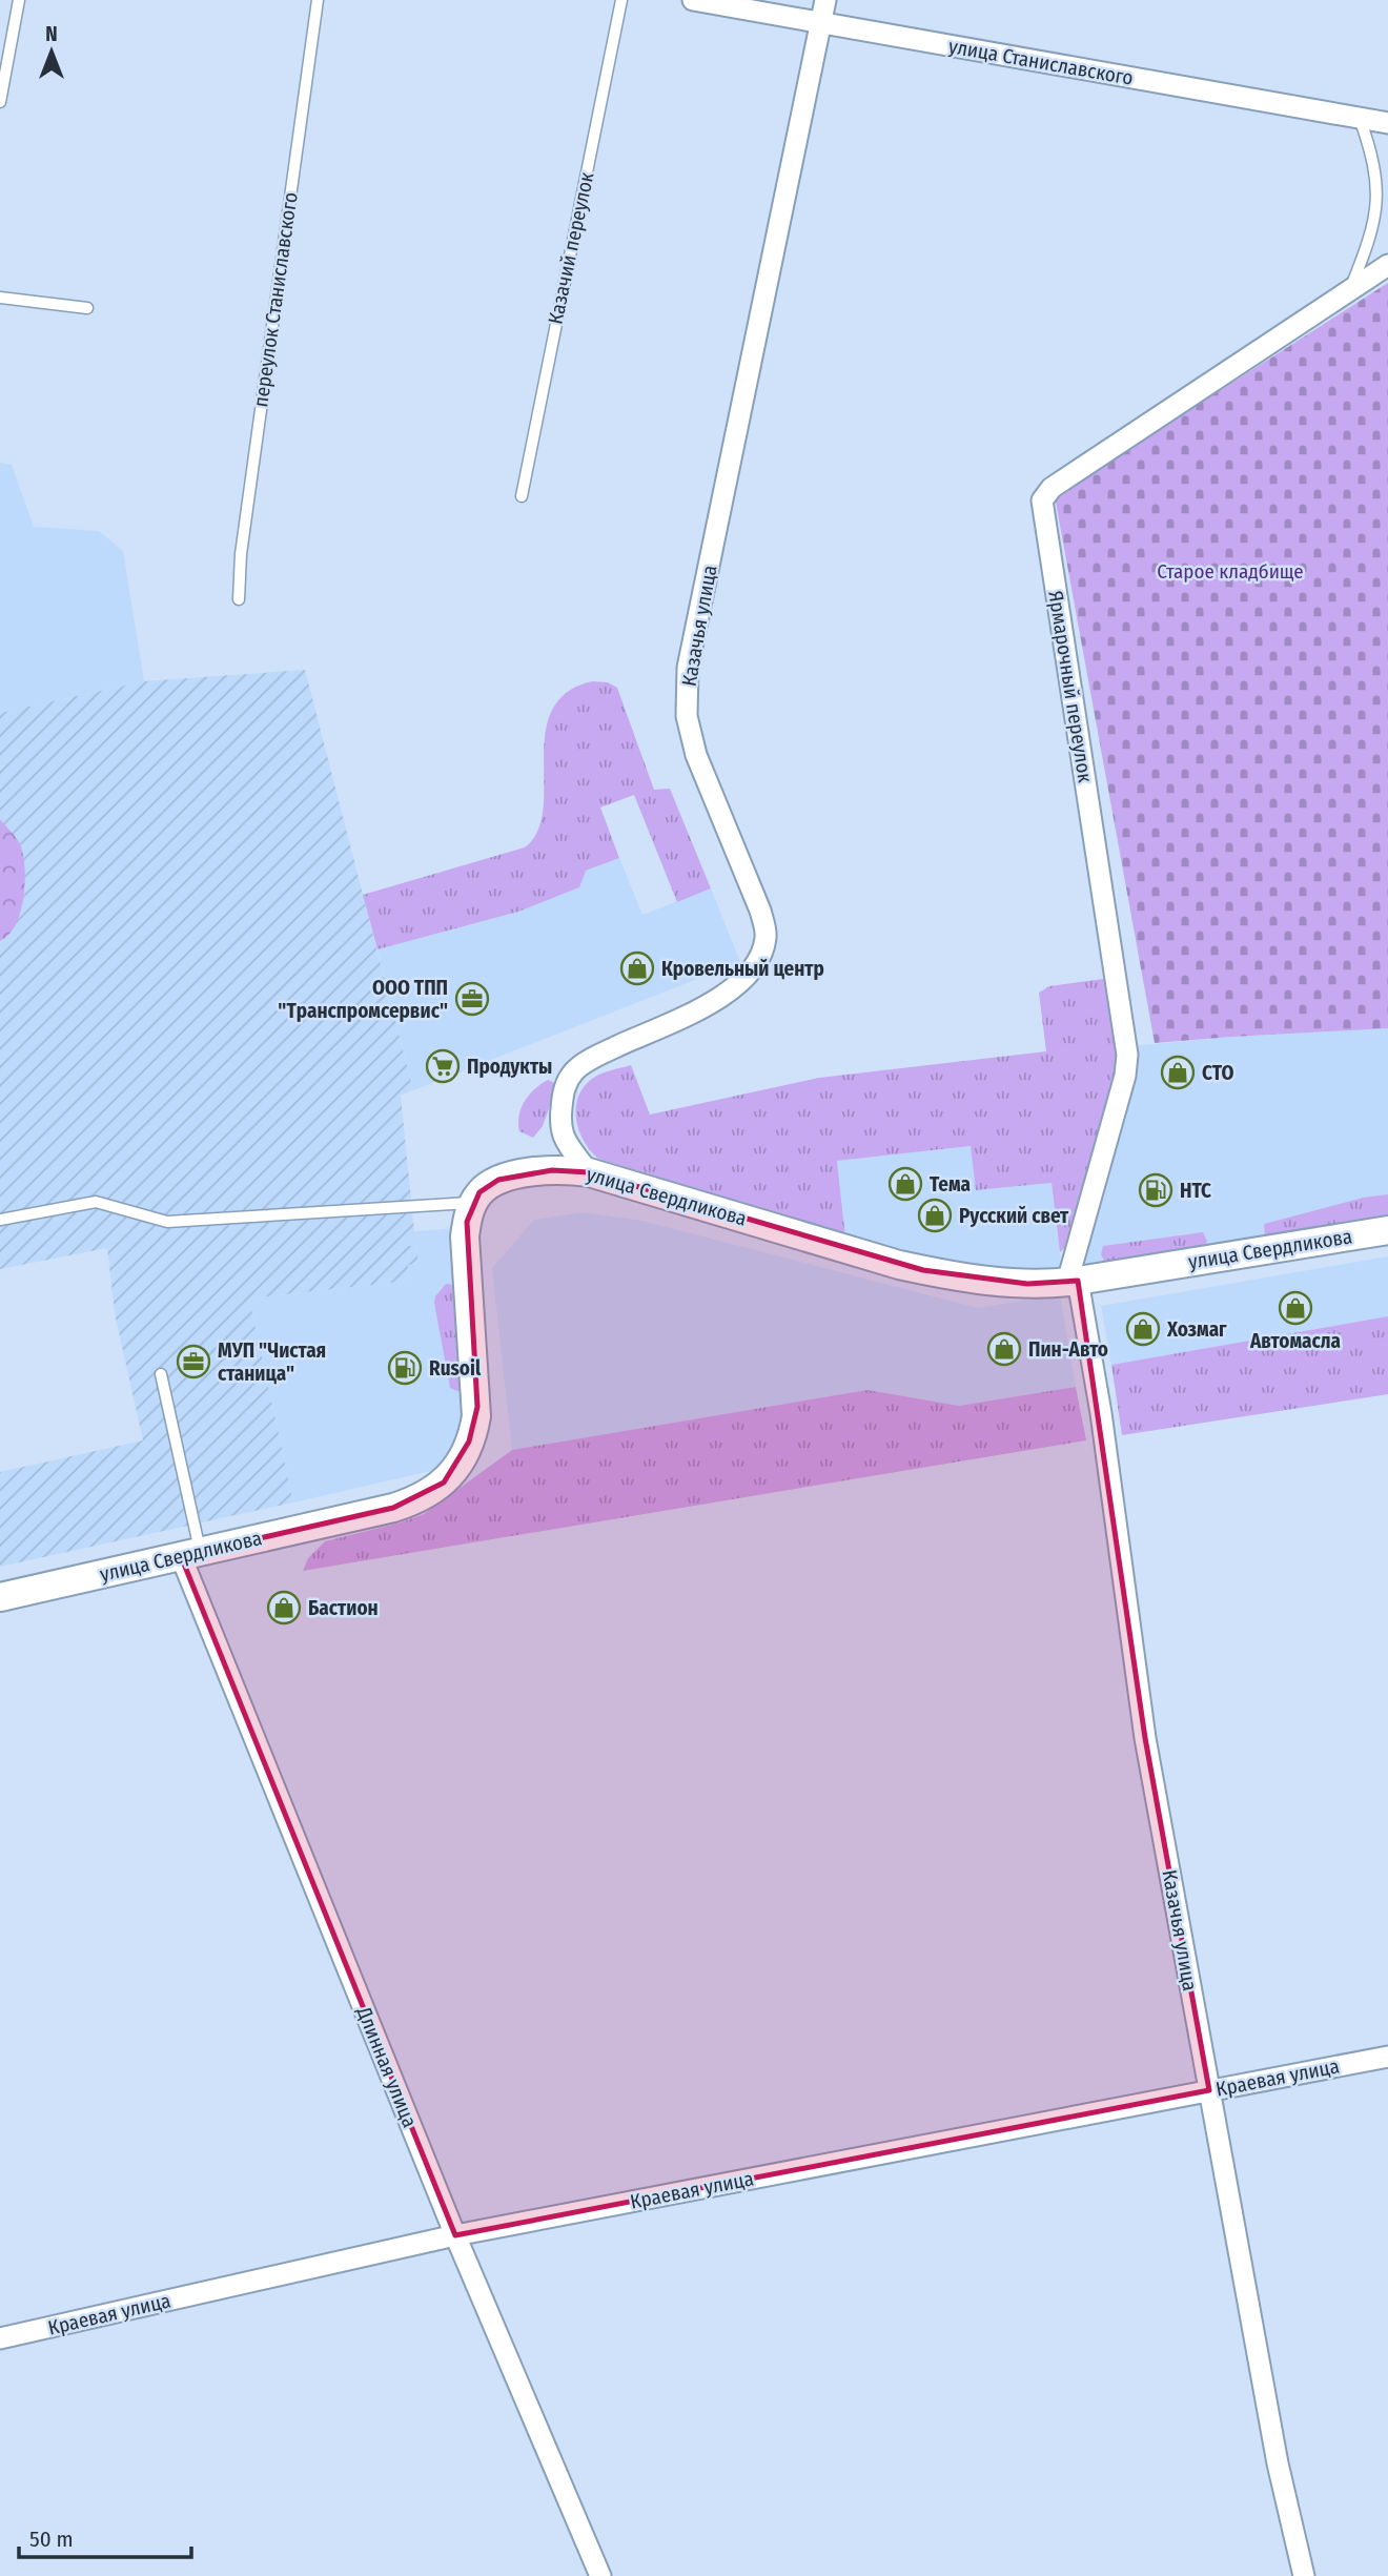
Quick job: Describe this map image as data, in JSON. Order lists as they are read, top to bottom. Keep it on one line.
{"streets":{"street":["улица Станиславского","Казачья улица","Ярмарочный переулок","улица Свердликова","Длинная улица","Краевая улица"],"lane":["Казачий переулок","переулок Станиславского"]},"crossings":[["улица Станиславского","Казачья улица"],["Казачья улица","Ярмарочный переулок"],["Казачья улица","улица Свердликова"],["Казачья улица","Краевая улица"],["Ярмарочный переулок","улица Свердликова"],["улица Свердликова","Длинная улица"],["Длинная улица","Краевая улица"]],"parks":["Старое кладбище"],"places":{"shop":["Кровельный центр","СТО","Тема","Русский свет","Автомасла","Хозмаг","Пин-Авто","Бастион"],"office":["ООО ТПП \"Транспромсервис\"","МУП \"Чистая станица\""],"supermarket":["Продукты"],"fuel station":["НТС","Rusoil"]},"scale_bar":"50 m","north":"top"}
